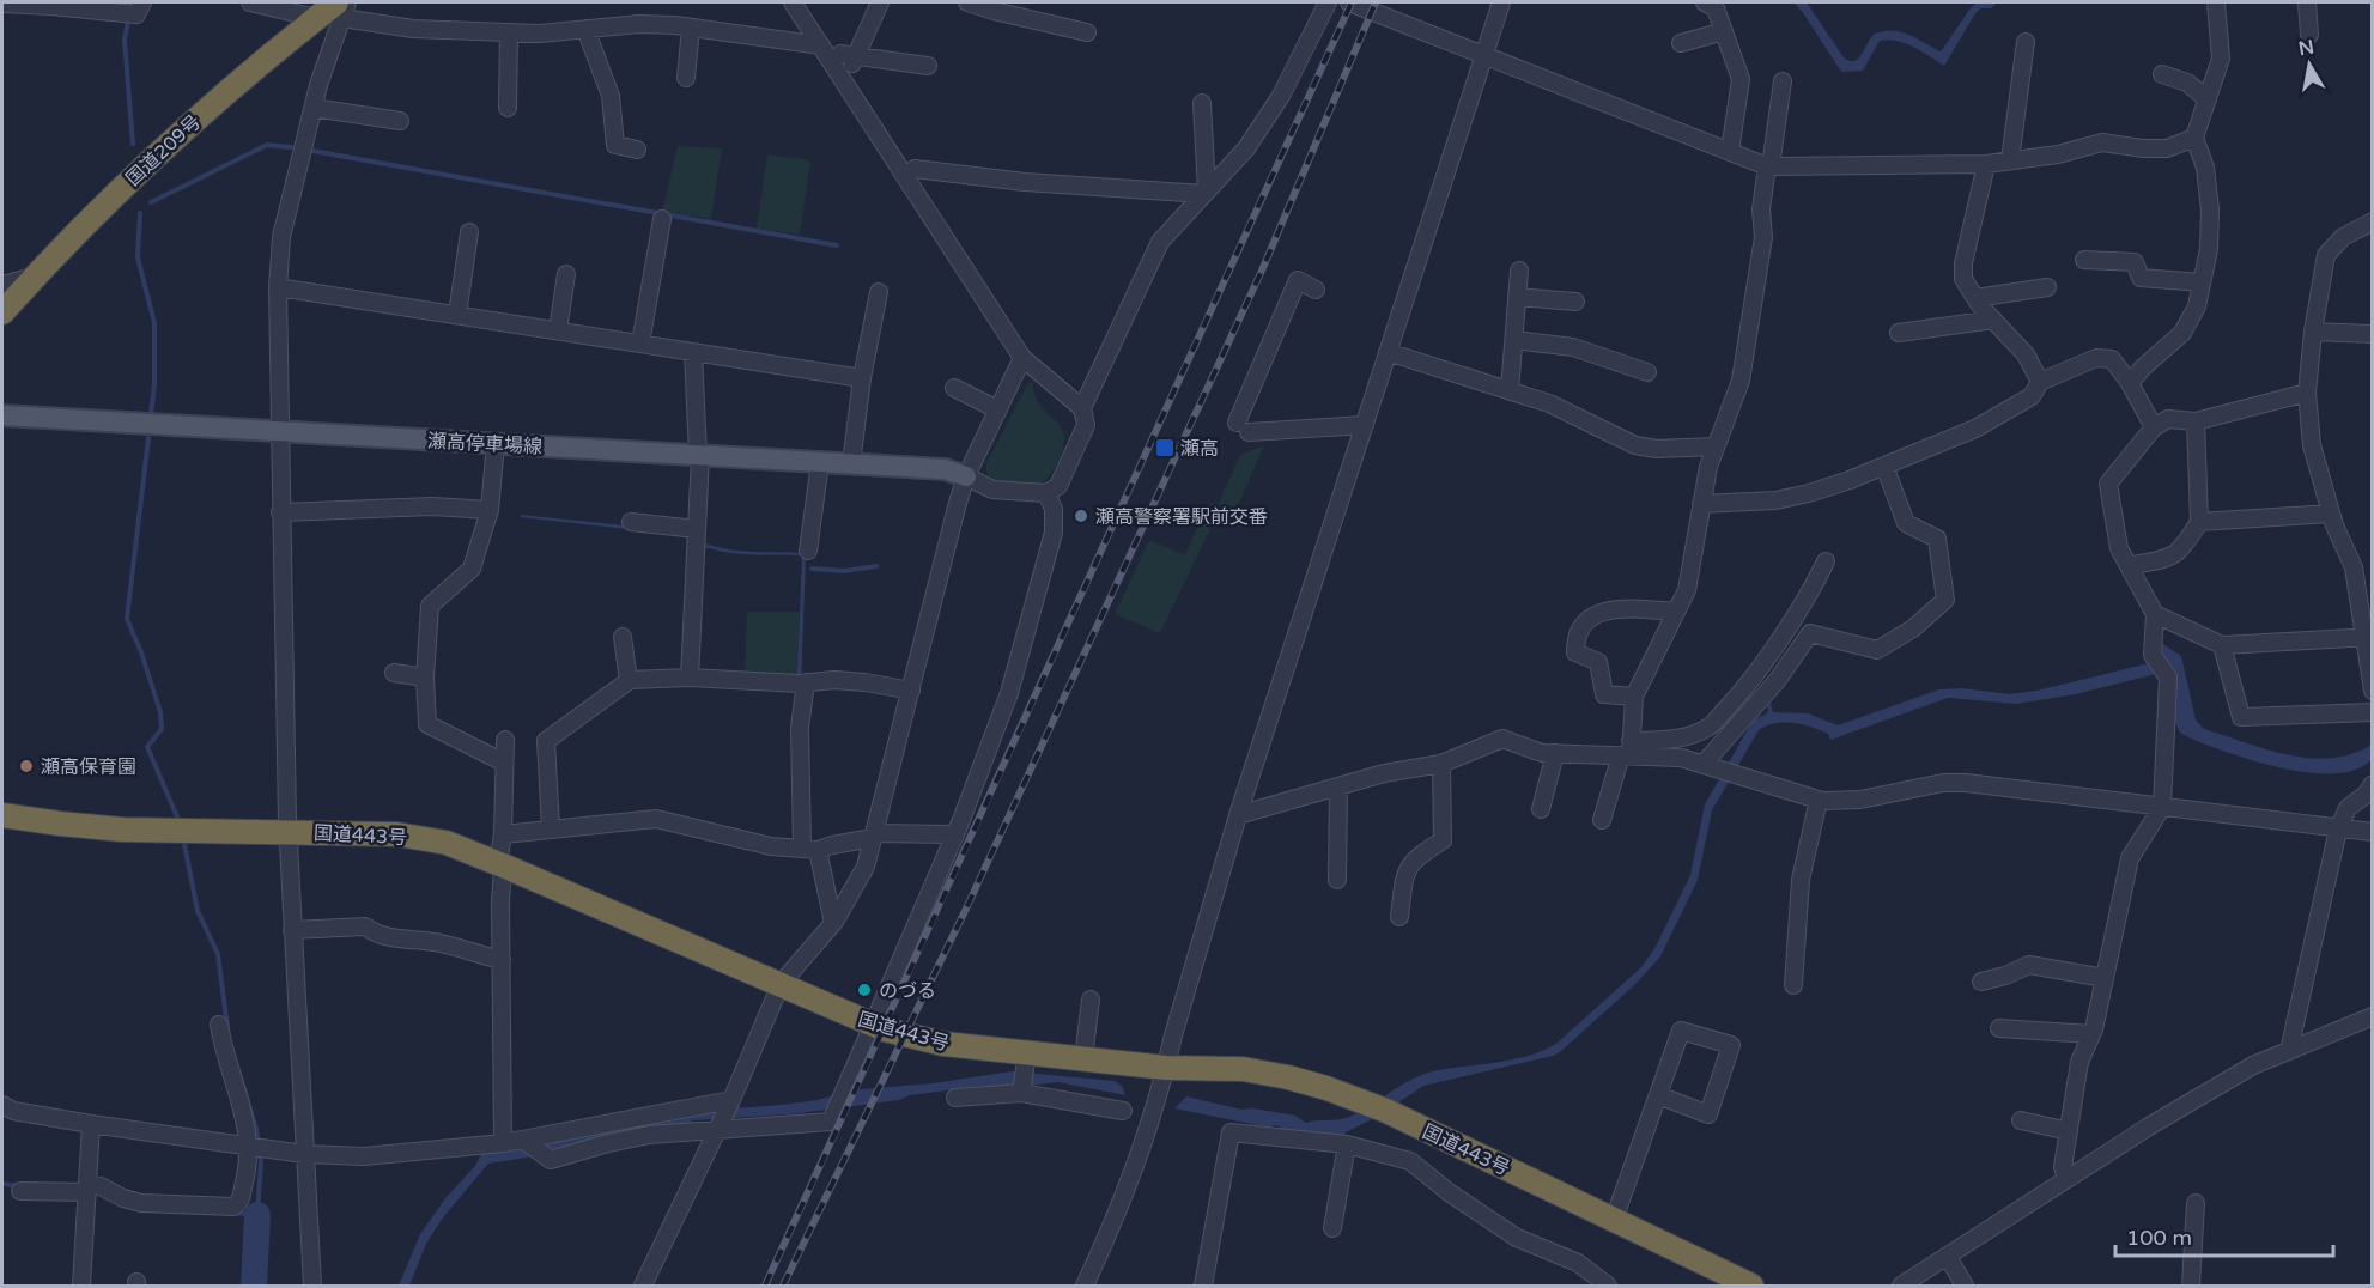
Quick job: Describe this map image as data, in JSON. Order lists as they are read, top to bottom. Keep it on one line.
{"streets":{"highway":["国道209号","国道443号"],"main road":["瀬高停車場線"]},"places":{"transit":["瀬高"],"other":["瀬高警察署駅前交番","瀬高保育園","のづる"]},"scale_bar":"100 m","north":"top"}
